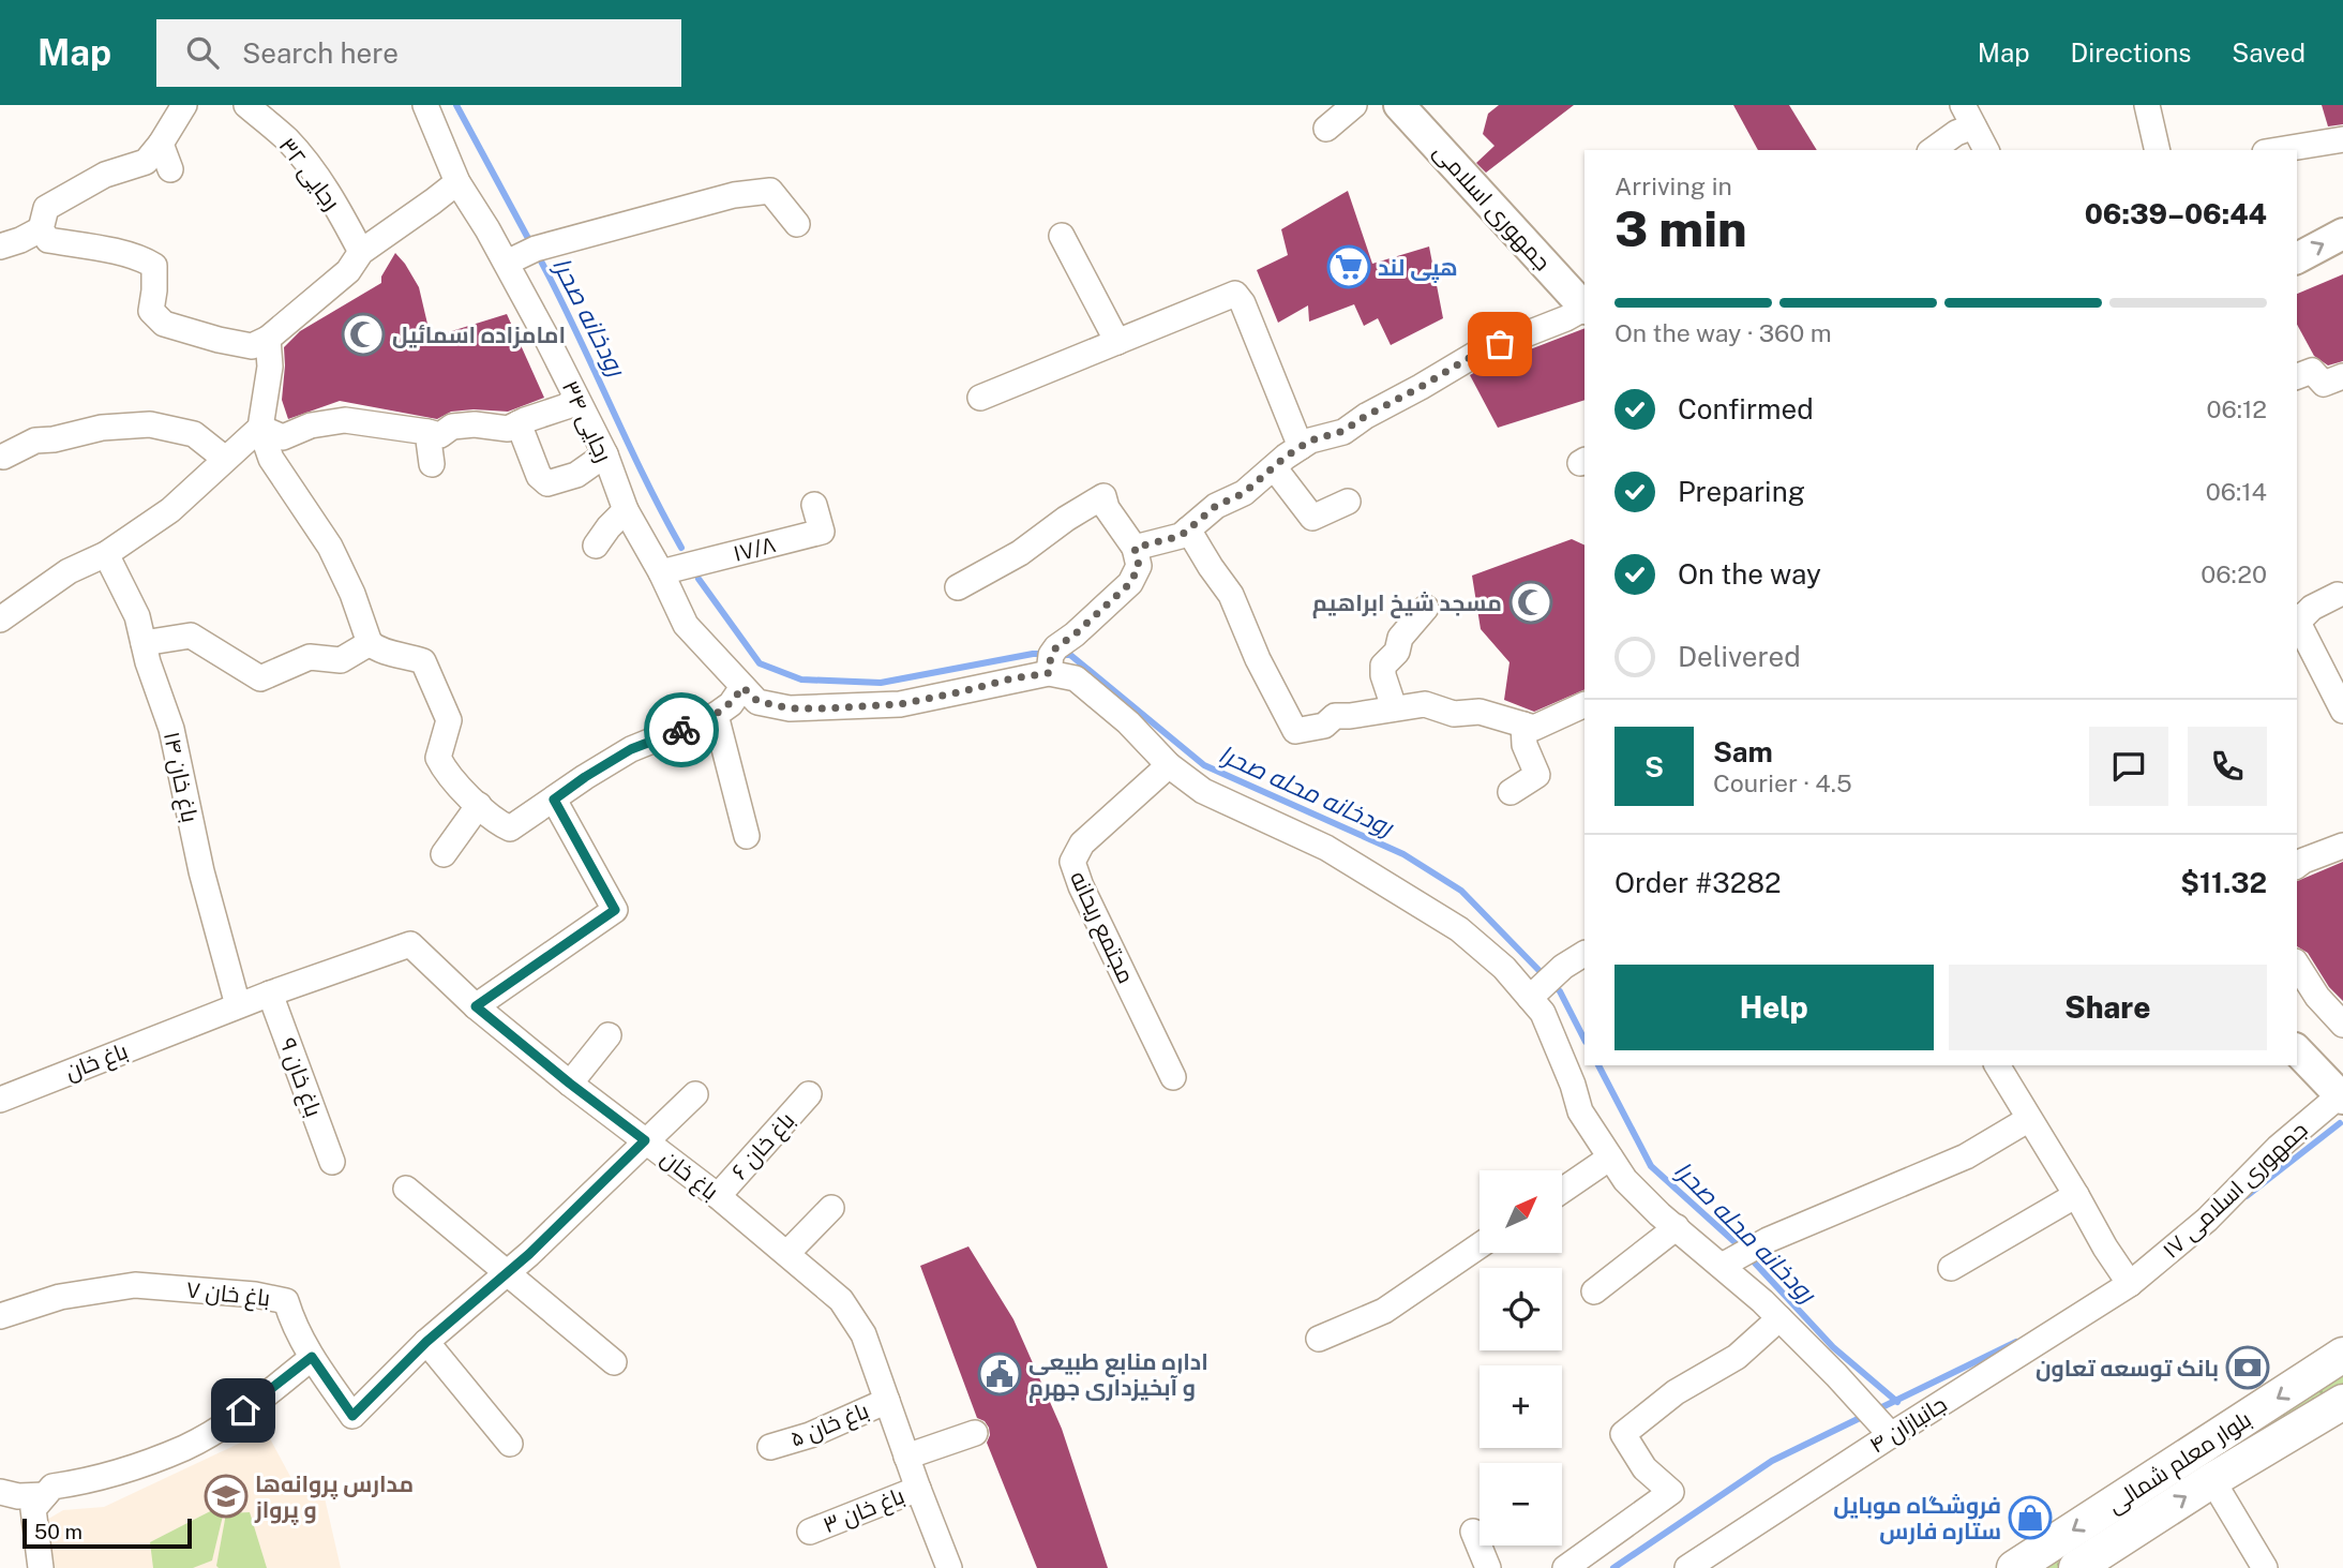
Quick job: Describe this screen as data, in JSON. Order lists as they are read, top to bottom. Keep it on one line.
{"streets":{"main road":["بلوار معلم شمالی"],"street":["رجایی ۳۲","جمهوری اسلامی","رجایی ۳۴","۱۷/۸","باغ خان ۱۴","مجتمع ریحانه","باغ خان","باغ خان ۹","باغ خان ۶","جمهوری اسلامی ۱۷","باغ خان ۷","باغ خان ۵","جانبازان ۴","باغ خان ۳"]},"crossings":[["رجایی ۳۴","۱۷/۸"],["باغ خان ۱۴","باغ خان"],["باغ خان","باغ خان ۹"],["باغ خان","باغ خان ۶"],["باغ خان","باغ خان ۷"],["باغ خان","باغ خان ۵"],["باغ خان","باغ خان ۳"],["جمهوری اسلامی ۱۷","جانبازان ۴"]],"water":["رودخانه صحرا","رودخانه محله صحرا"],"places":{"supermarket":["هپی لند"],"mosque":["امامزاده اسمائیل","مسجد شیخ ابراهیم"],"bank":["بانک توسعه تعاون"],"public building":["اداره منابع طبیعی و آبخیزداری جهرم"],"school or university":["مدارس پروانه‌ها و پرواز"],"shop":["فروشگاه موبایل ستاره فارس"]},"scale_bar":"50 m","north":"top right","page":{"header":"Map","search":"Search here","nav":["Map","Directions","Saved"],"heading":["3 min","Arriving in","06:39–06:44"],"panel":["Sam","Courier · 4.5","Order #3282","$11.32"],"bar":"On the way · 360 m","list":[["Confirmed","06:12"],["Preparing","06:14"],["On the way","06:20"],"Delivered"],"round":"S","buttons":["Help","Share"],"map_buttons":["+","−"],"scale":"50 m"}}
